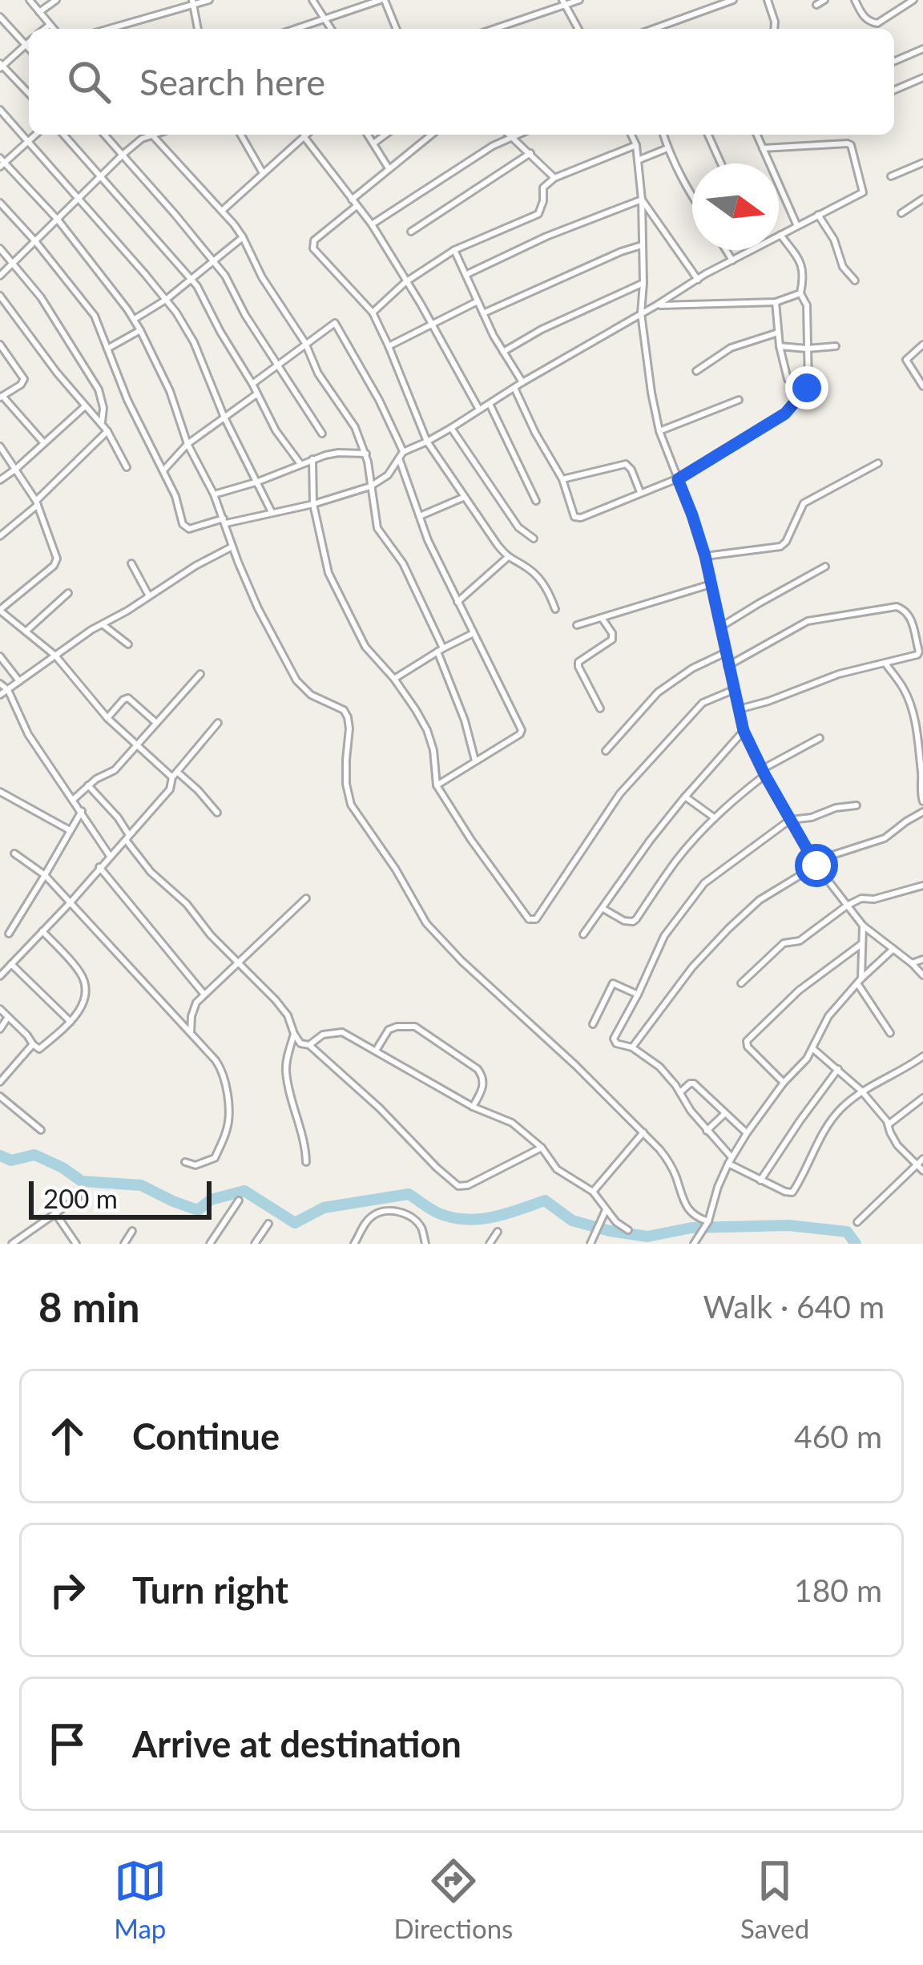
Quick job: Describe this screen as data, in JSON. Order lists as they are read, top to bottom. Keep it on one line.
{"scale_bar":"200 m","north":"right","page":{"search":"Search here","scale":"200 m","heading":["8 min","Walk · 640 m"],"list":[["Continue","460 m"],["Turn right","180 m"],"Arrive at destination"],"nav":["Map","Directions","Saved"]}}
